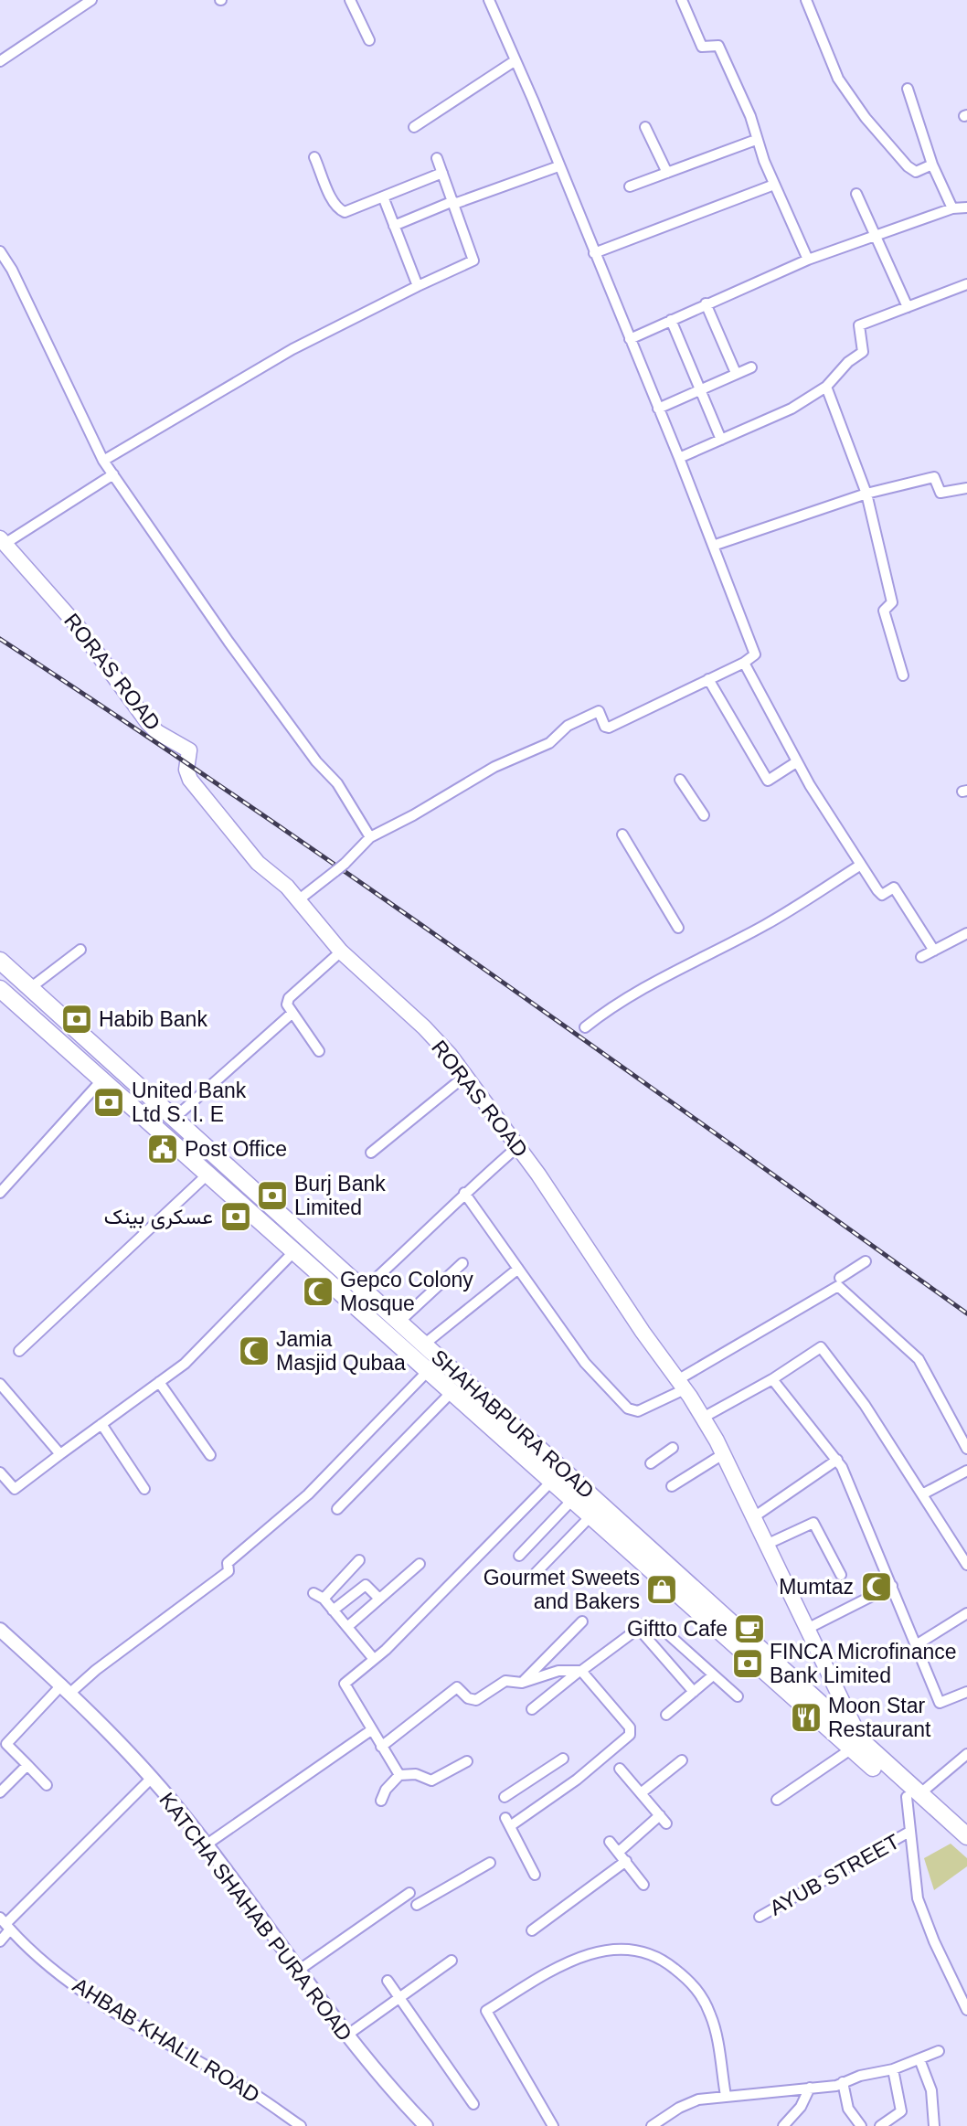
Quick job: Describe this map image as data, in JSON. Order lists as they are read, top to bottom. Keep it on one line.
{"streets":{"main road":["RORAS ROAD","SHAHABPURA ROAD"],"street":["AYUB STREET","KATCHA SHAHAB PURA ROAD","AHBAB KHALIL ROAD"]},"crossings":[["RORAS ROAD","SHAHABPURA ROAD"]],"places":{"bank":["Habib Bank","United Bank Ltd S. I. E","Burj Bank Limited","عسکری بینک","FINCA Microfinance Bank Limited"],"public building":["Post Office"],"mosque":["Gepco Colony Mosque","Jamia Masjid Qubaa","Mumtaz"],"shop":["Gourmet Sweets and Bakers"],"cafe":["Giftto Cafe"],"restaurant":["Moon Star Restaurant"]}}
